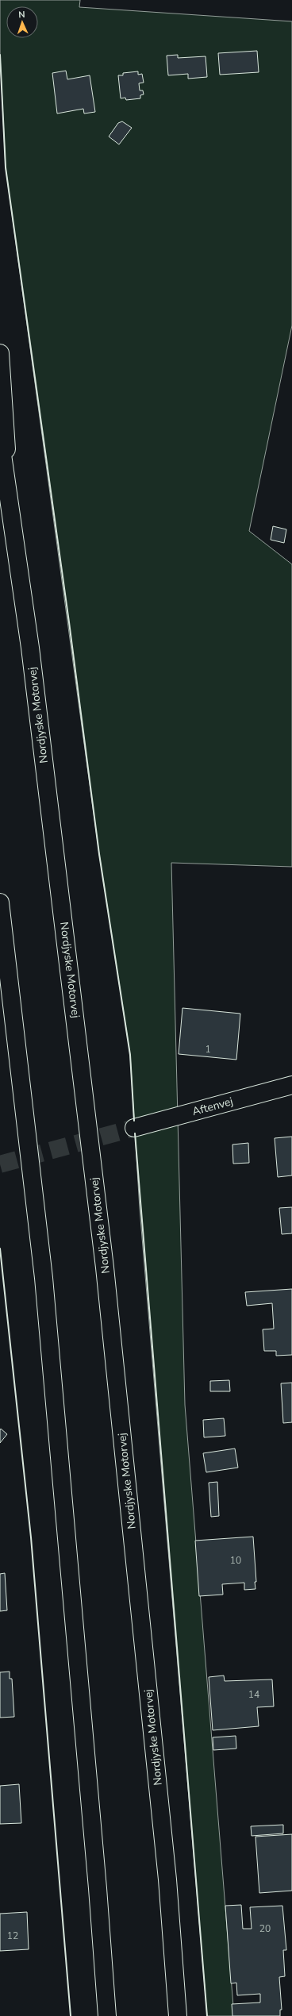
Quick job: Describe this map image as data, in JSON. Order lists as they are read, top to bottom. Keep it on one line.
{"streets":{"main road":["Nordjyske Motorvej","Aftenvej"]},"house_numbers":["1","10","14","20","12"],"north":"top"}
